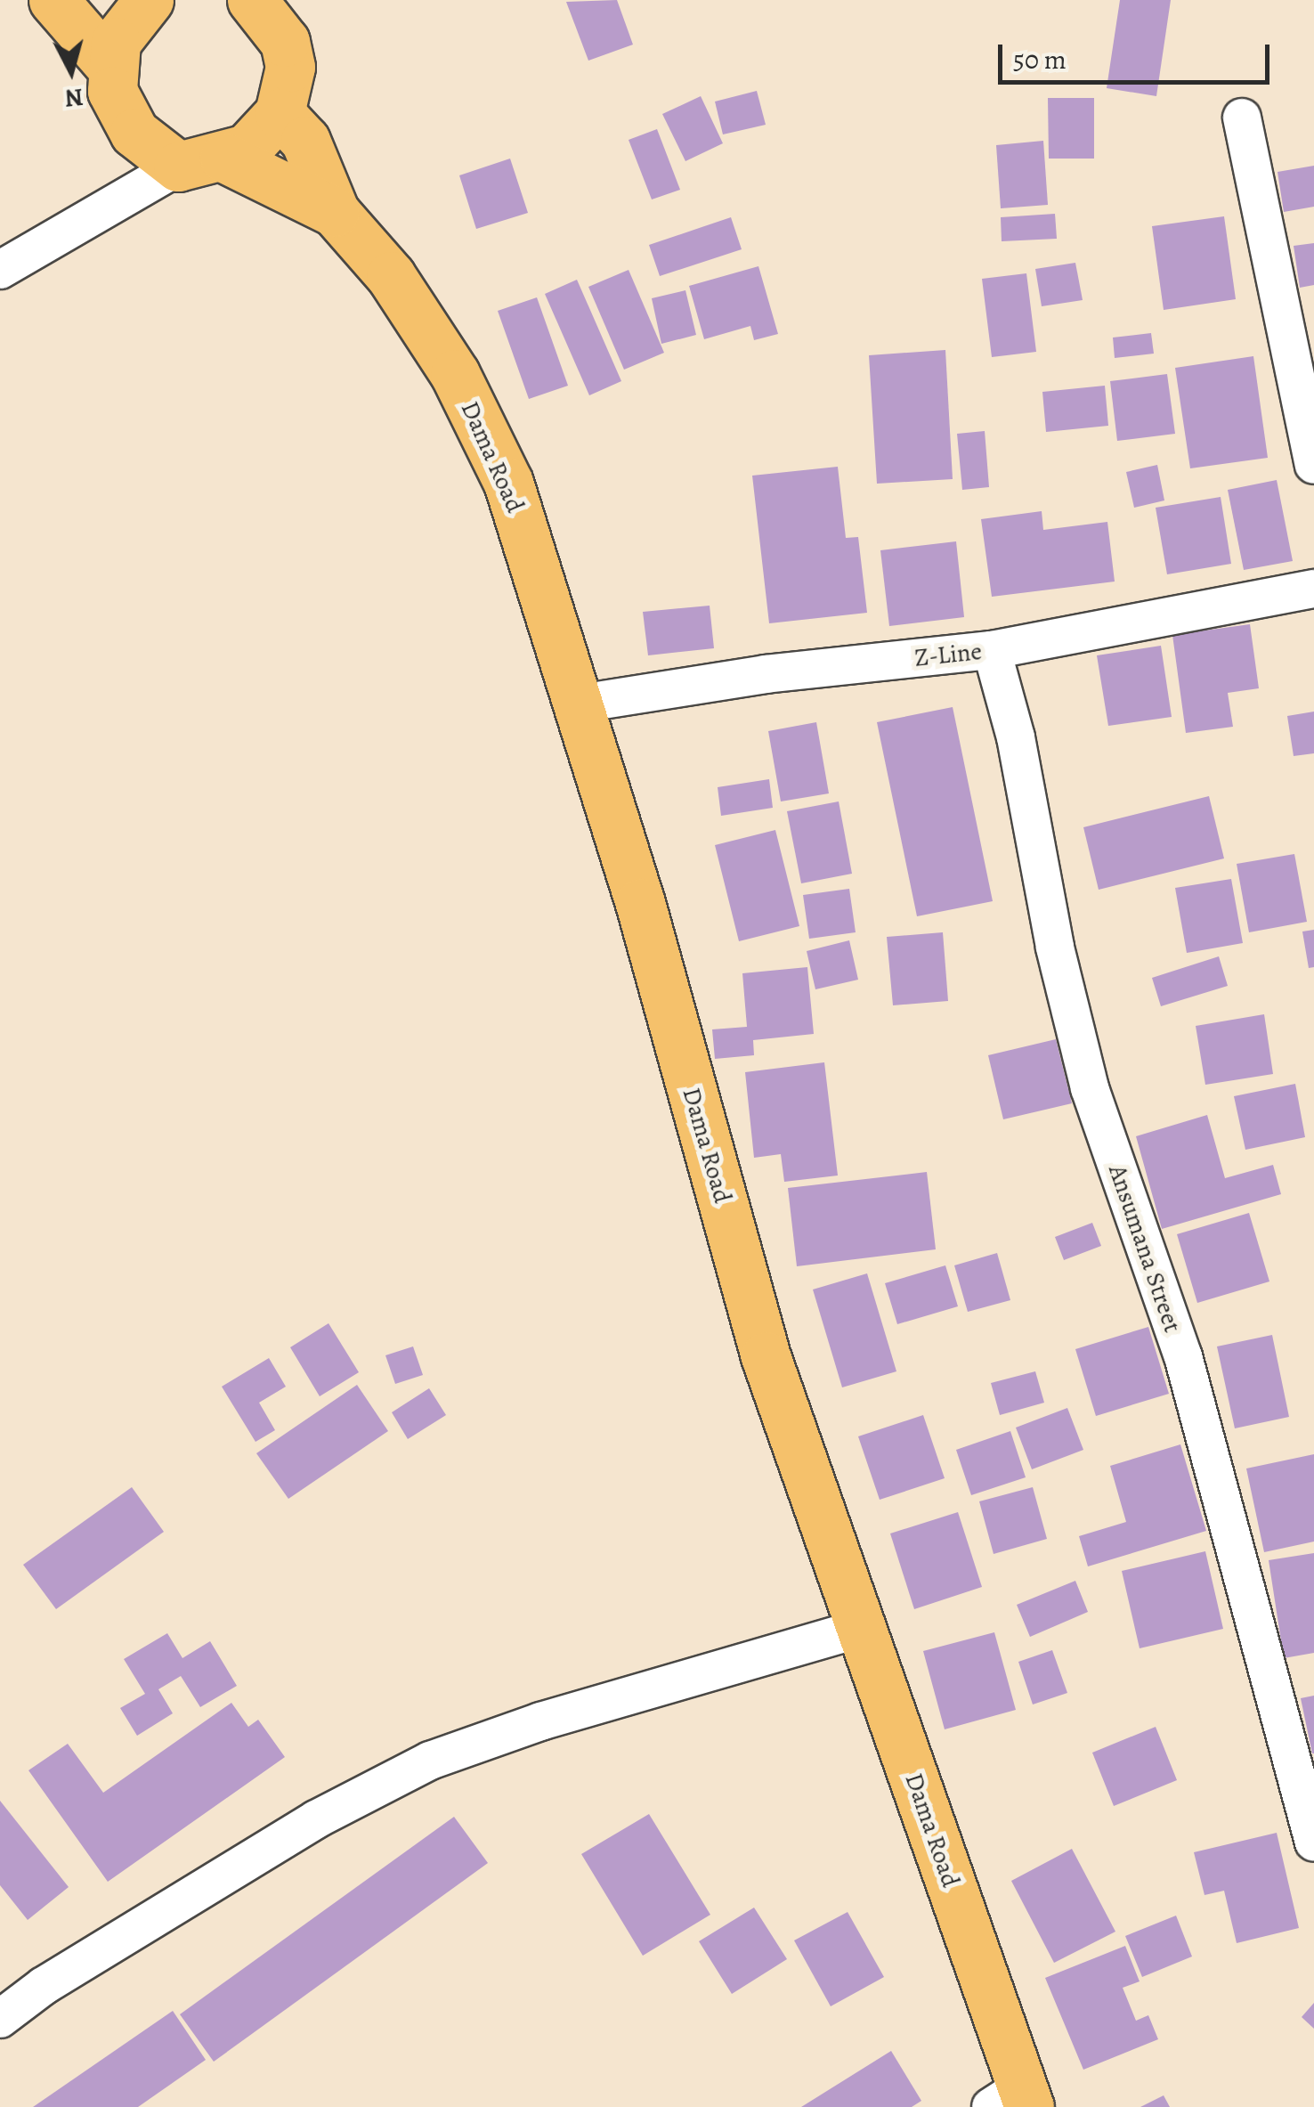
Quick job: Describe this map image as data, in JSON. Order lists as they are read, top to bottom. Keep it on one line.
{"streets":{"highway":["Dama Road"],"street":["Z-Line","Ansumana Street"]},"crossings":[["Dama Road","Z-Line"],["Z-Line","Ansumana Street"]],"scale_bar":"50 m","north":"bottom"}
